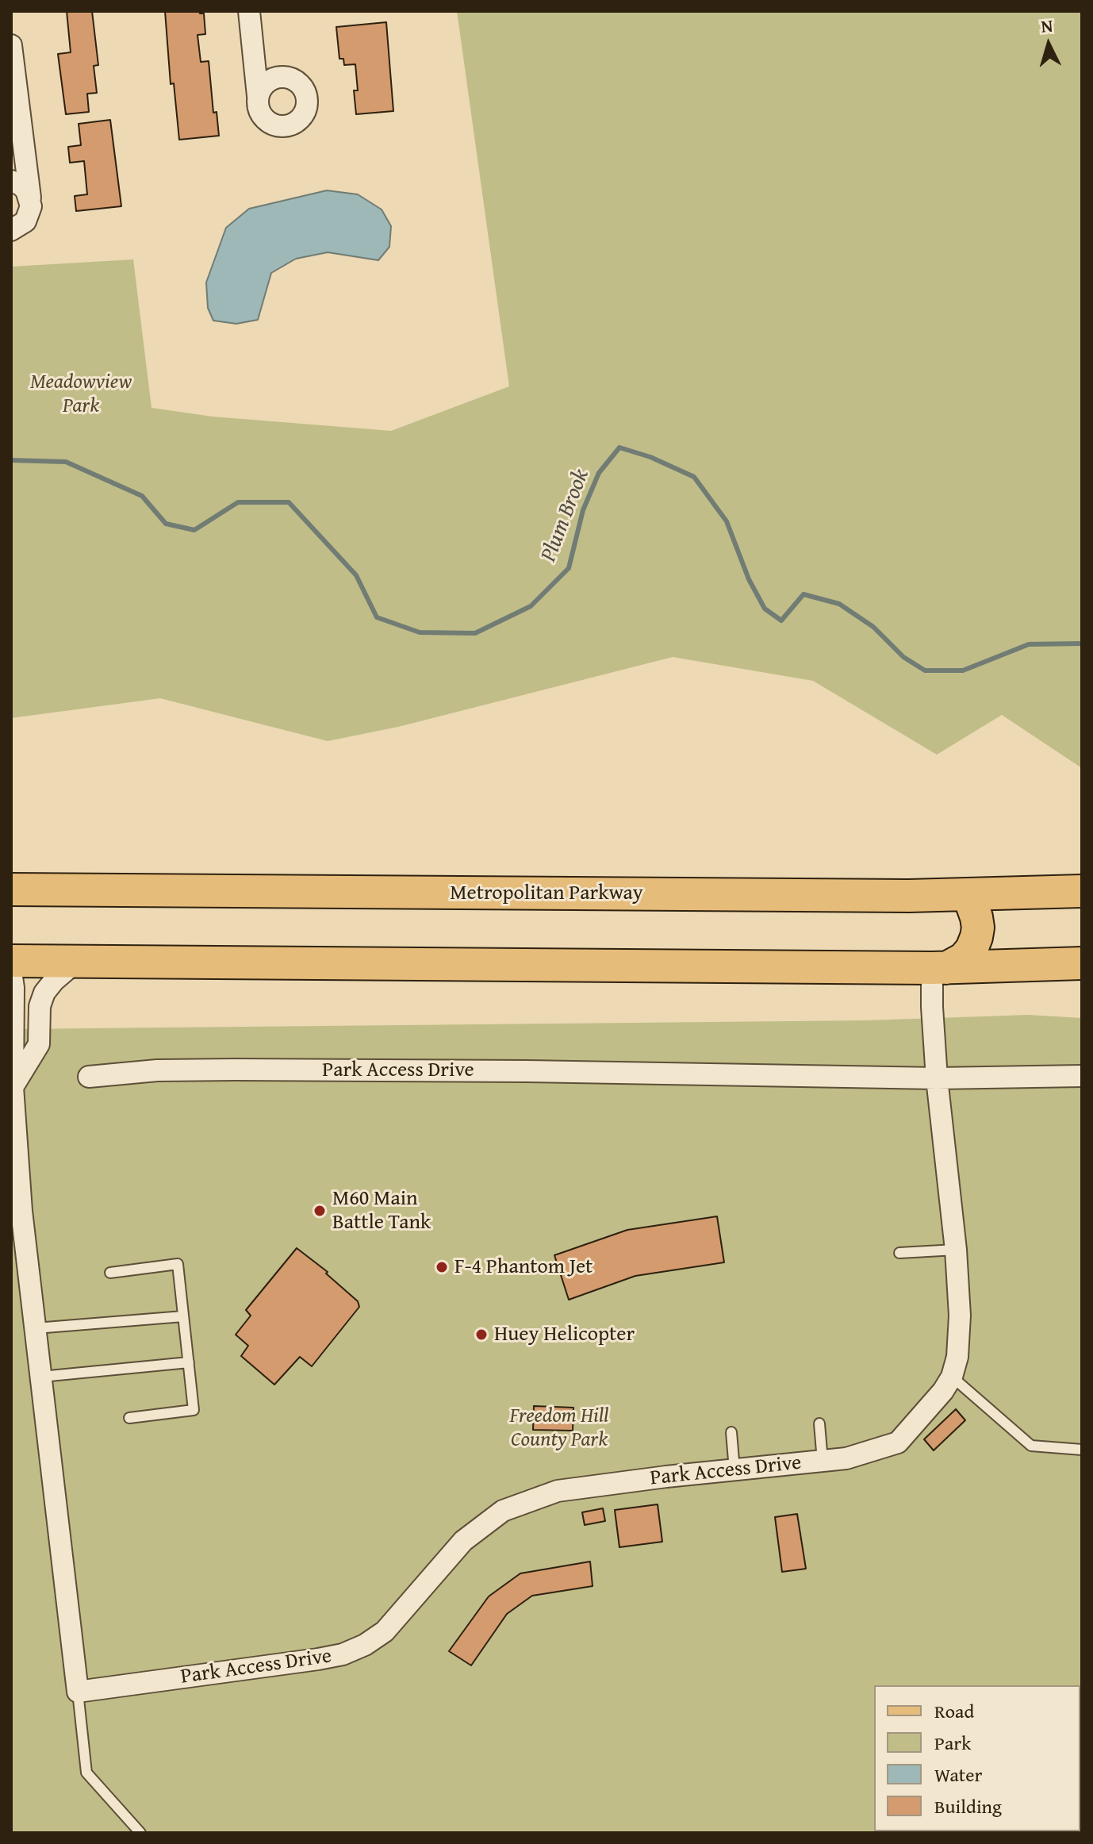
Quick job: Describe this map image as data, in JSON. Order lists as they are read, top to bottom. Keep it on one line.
{"streets":{"main road":["Metropolitan Parkway"],"street":["Park Access Drive"]},"water":["Plum Brook"],"parks":["Meadowview Park","Freedom Hill County Park"],"places":["M60 Main Battle Tank","F-4 Phantom Jet","Huey Helicopter"],"legend":["Road","Park","Water","Building"],"north":"top"}
